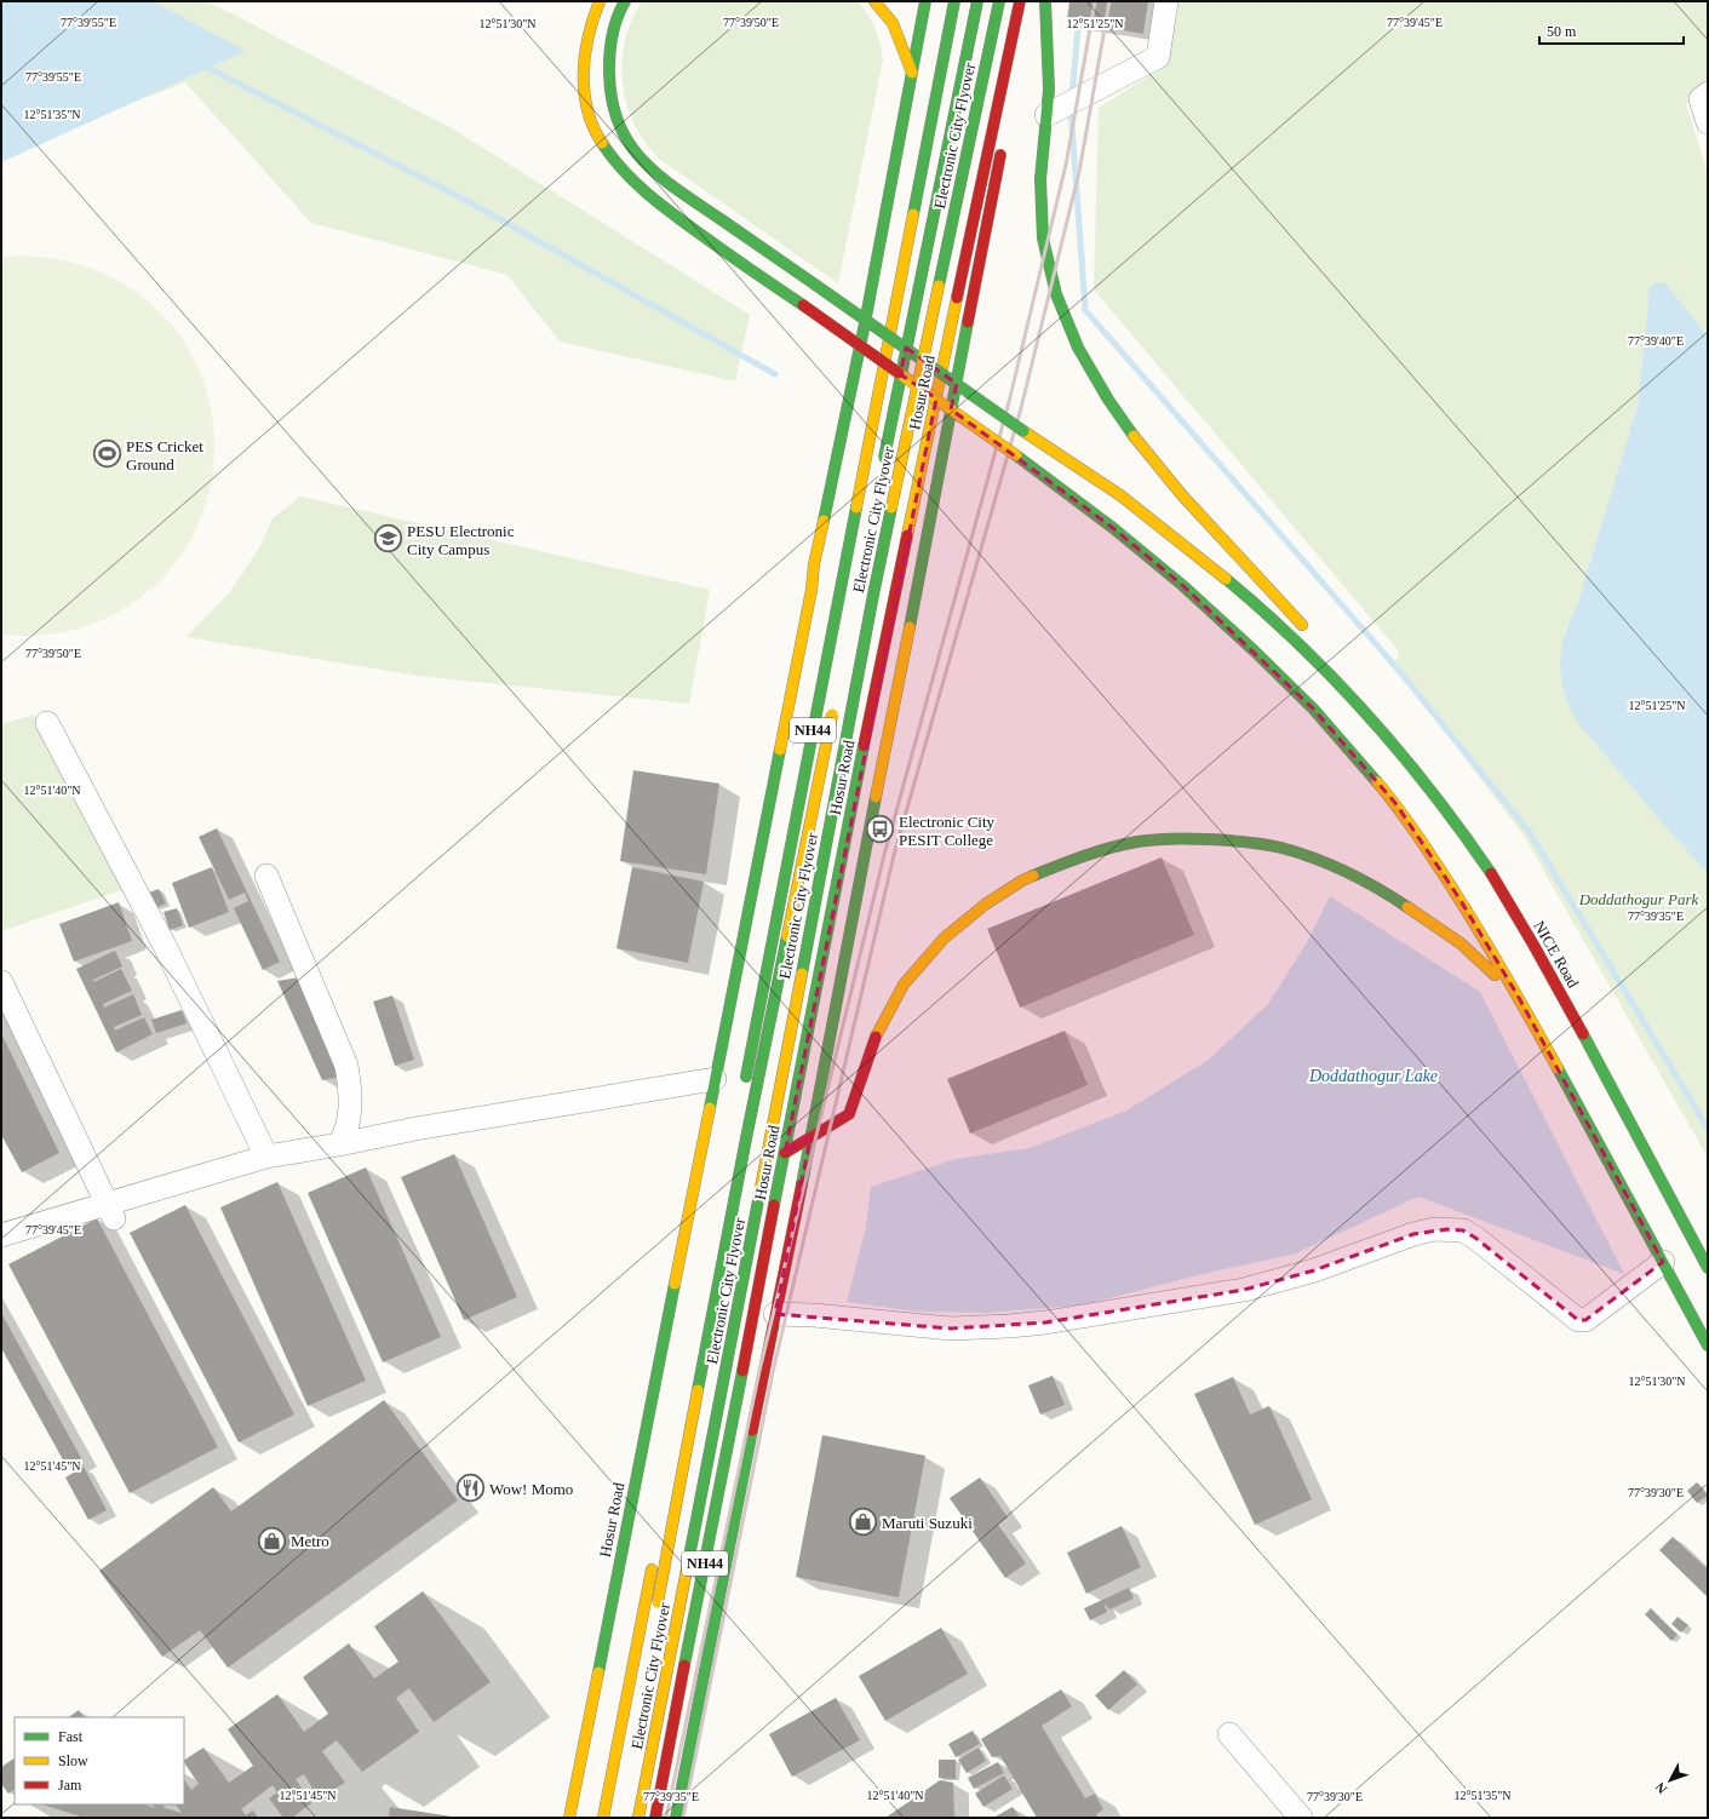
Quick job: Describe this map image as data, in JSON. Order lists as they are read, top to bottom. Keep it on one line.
{"streets":{"main road":["Electronic City Flyover","Hosur Road","NH44","NICE Road"]},"water":["Doddathogur Lake"],"parks":["Doddathogur Park"],"places":{"sports":["PES Cricket Ground"],"school or university":["PESU Electronic City Campus"],"bus stop":["Electronic City PESIT College"],"restaurant":["Wow! Momo"],"shop":["Maruti Suzuki","Metro"]},"legend":["Fast","Slow","Jam"],"scale_bar":"50 m","north":"bottom left","coordinates":["77°39'55\"E","77°39'50\"E","77°39'45\"E","12°51'25\"N","12°51'30\"N","12°51'35\"N","77°39'40\"E","12°51'40\"N","77°39'35\"E","12°51'45\"N","77°39'30\"E"]}
